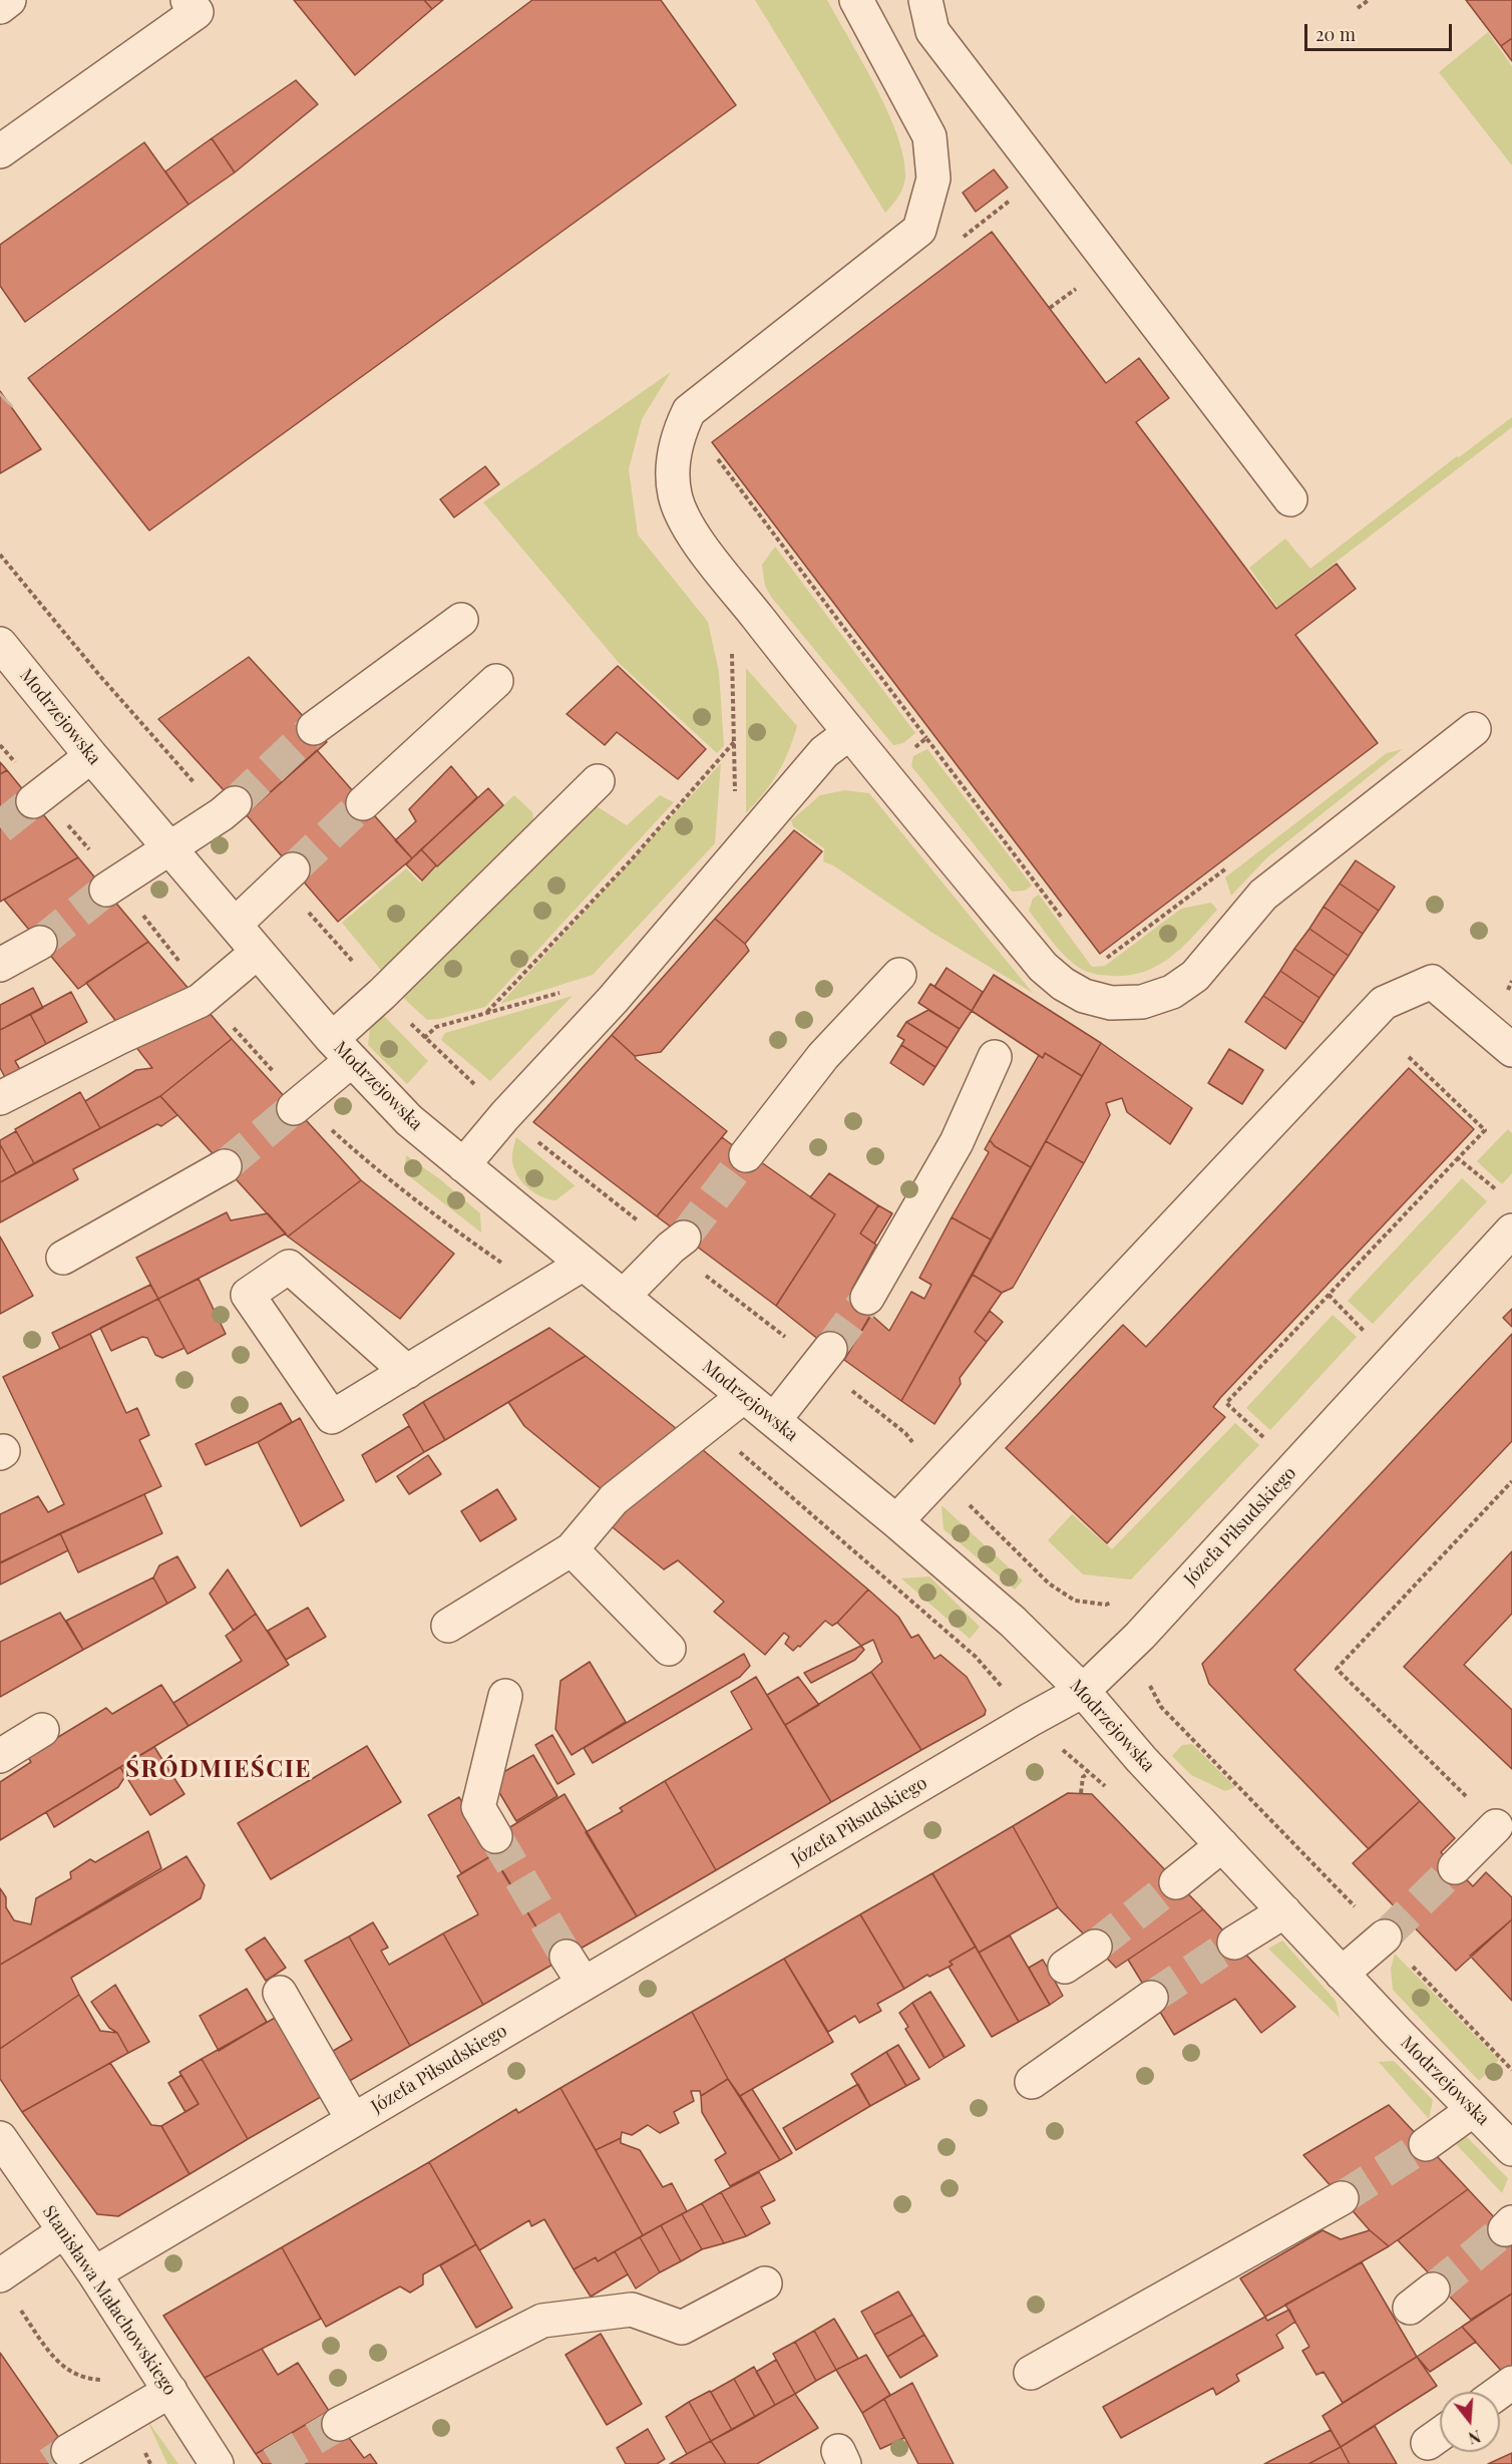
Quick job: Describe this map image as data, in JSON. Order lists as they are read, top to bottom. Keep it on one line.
{"streets":{"street":["Modrzejowska","Józefa Piłsudskiego","Stanisława Małachowskiego"]},"crossings":[["Modrzejowska","Józefa Piłsudskiego"],["Józefa Piłsudskiego","Stanisława Małachowskiego"]],"districts":["ŚRÓDMIEŚCIE"],"scale_bar":"20 m","north":"bottom"}
